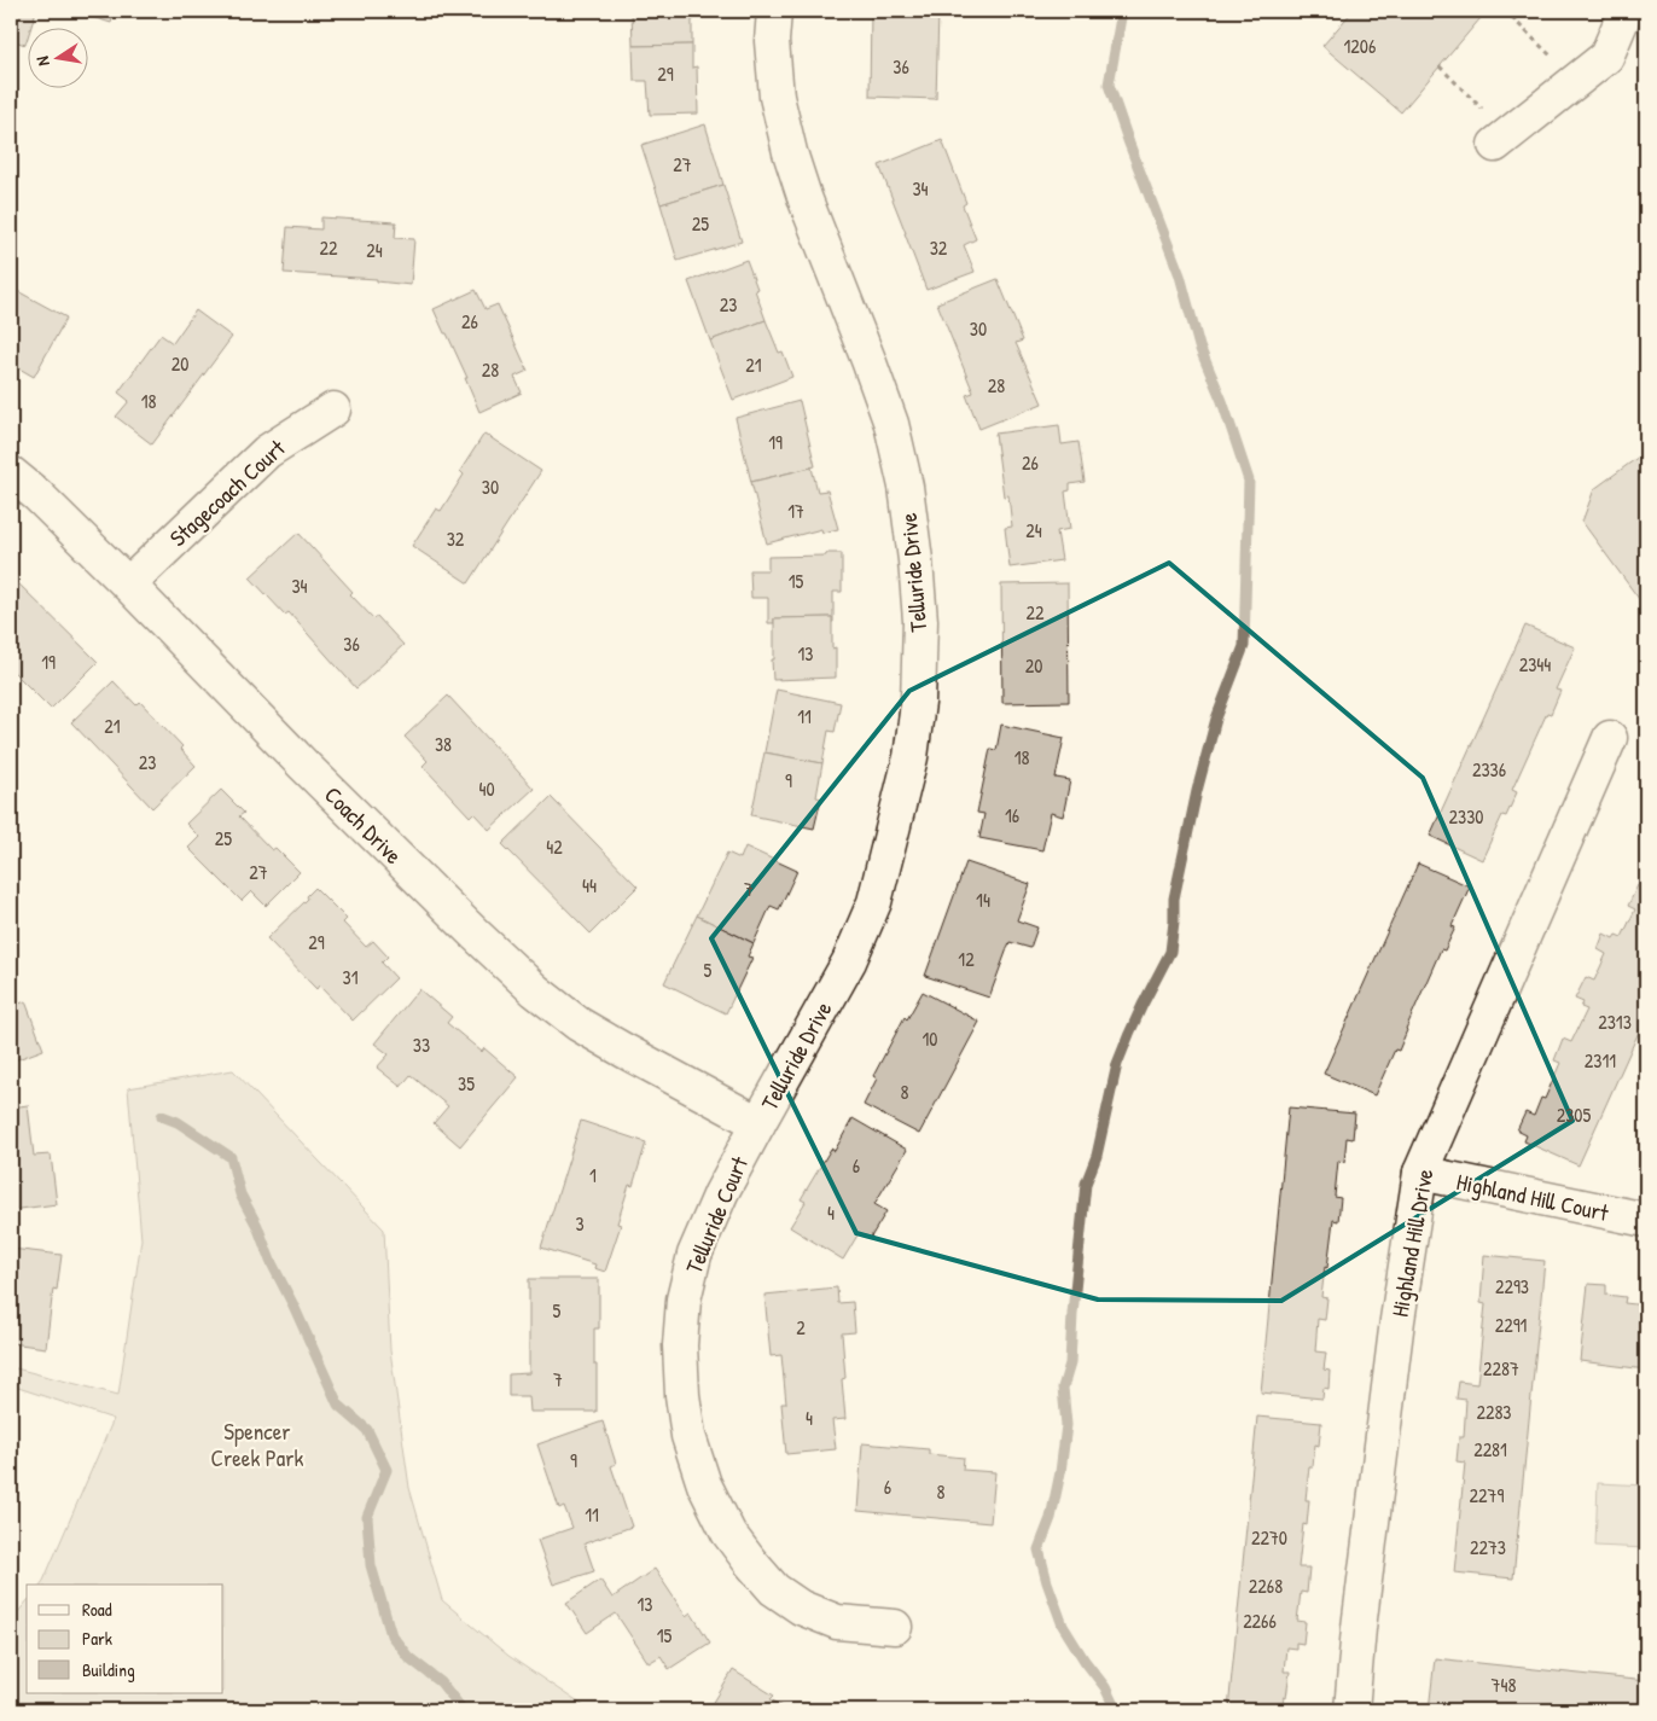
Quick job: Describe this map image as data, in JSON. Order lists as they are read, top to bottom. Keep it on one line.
{"streets":{"street":["Stagecoach Court","Telluride Drive","Coach Drive","Highland Hill Court","Telluride Court","Highland Hill Drive"]},"crossings":[["Stagecoach Court","Coach Drive"],["Telluride Drive","Coach Drive"],["Telluride Drive","Telluride Court"],["Coach Drive","Telluride Court"],["Highland Hill Court","Highland Hill Drive"]],"parks":["Spencer Creek Park"],"house_numbers":["1206","36","29","27","34","25","22","32","24","23","26","30","20","21","28","28","18","19","26","30","17","24","32","15","34","22","36","13","19","2344","20","11","21","38","18","23","2336","9","40","16","2330","25","42","27","44","7","14","29","12","5","31","2313","10","33","2311","35","8","2305","6","1","4","3","2293","5","2291","2","2287","7","2283","4","2281","9","6","8","2279","11","2270","2273","2268","13","2266","15","748"],"legend":["Road","Park","Building"],"north":"left"}
